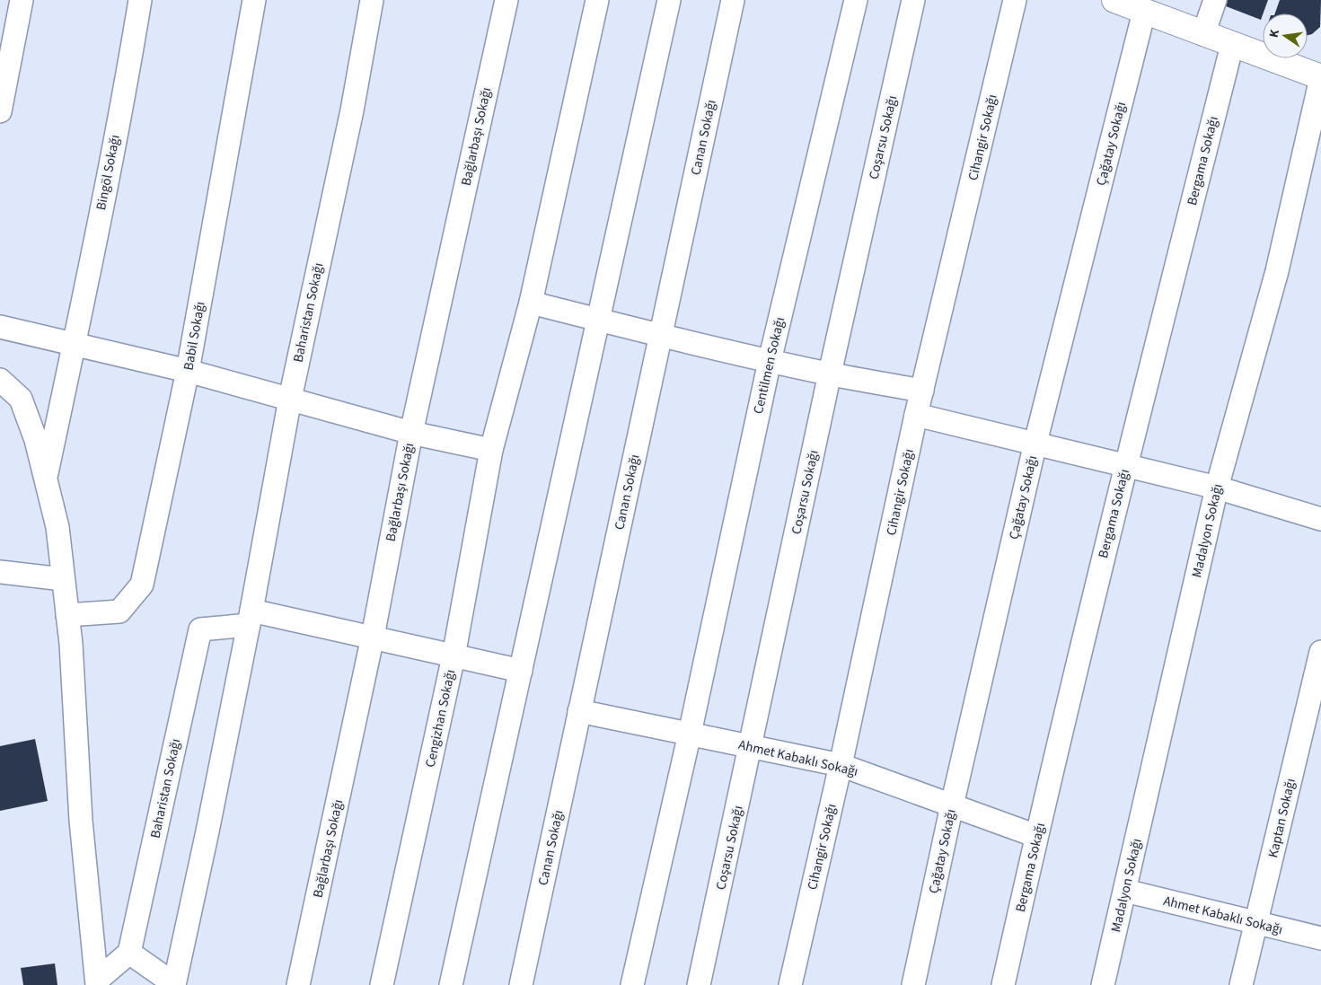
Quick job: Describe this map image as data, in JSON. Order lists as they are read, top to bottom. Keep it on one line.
{"streets":{"street":["Bağlarbaşı Sokağı","Canan Sokağı","Coşarsu Sokağı","Cihangir Sokağı","Çağatay Sokağı","Bergama Sokağı","Bingöl Sokağı","Baharistan Sokağı","Babil Sokağı","Centilmen Sokağı","Madalyon Sokağı","Cengizhan Sokağı","Ahmet Kabaklı Sokağı","Kaptan Sokağı"]},"crossings":[["Canan Sokağı","Ahmet Kabaklı Sokağı"],["Coşarsu Sokağı","Ahmet Kabaklı Sokağı"],["Cihangir Sokağı","Ahmet Kabaklı Sokağı"],["Çağatay Sokağı","Ahmet Kabaklı Sokağı"],["Bergama Sokağı","Ahmet Kabaklı Sokağı"],["Centilmen Sokağı","Ahmet Kabaklı Sokağı"],["Madalyon Sokağı","Ahmet Kabaklı Sokağı"],["Ahmet Kabaklı Sokağı","Kaptan Sokağı"]],"north":"left"}
